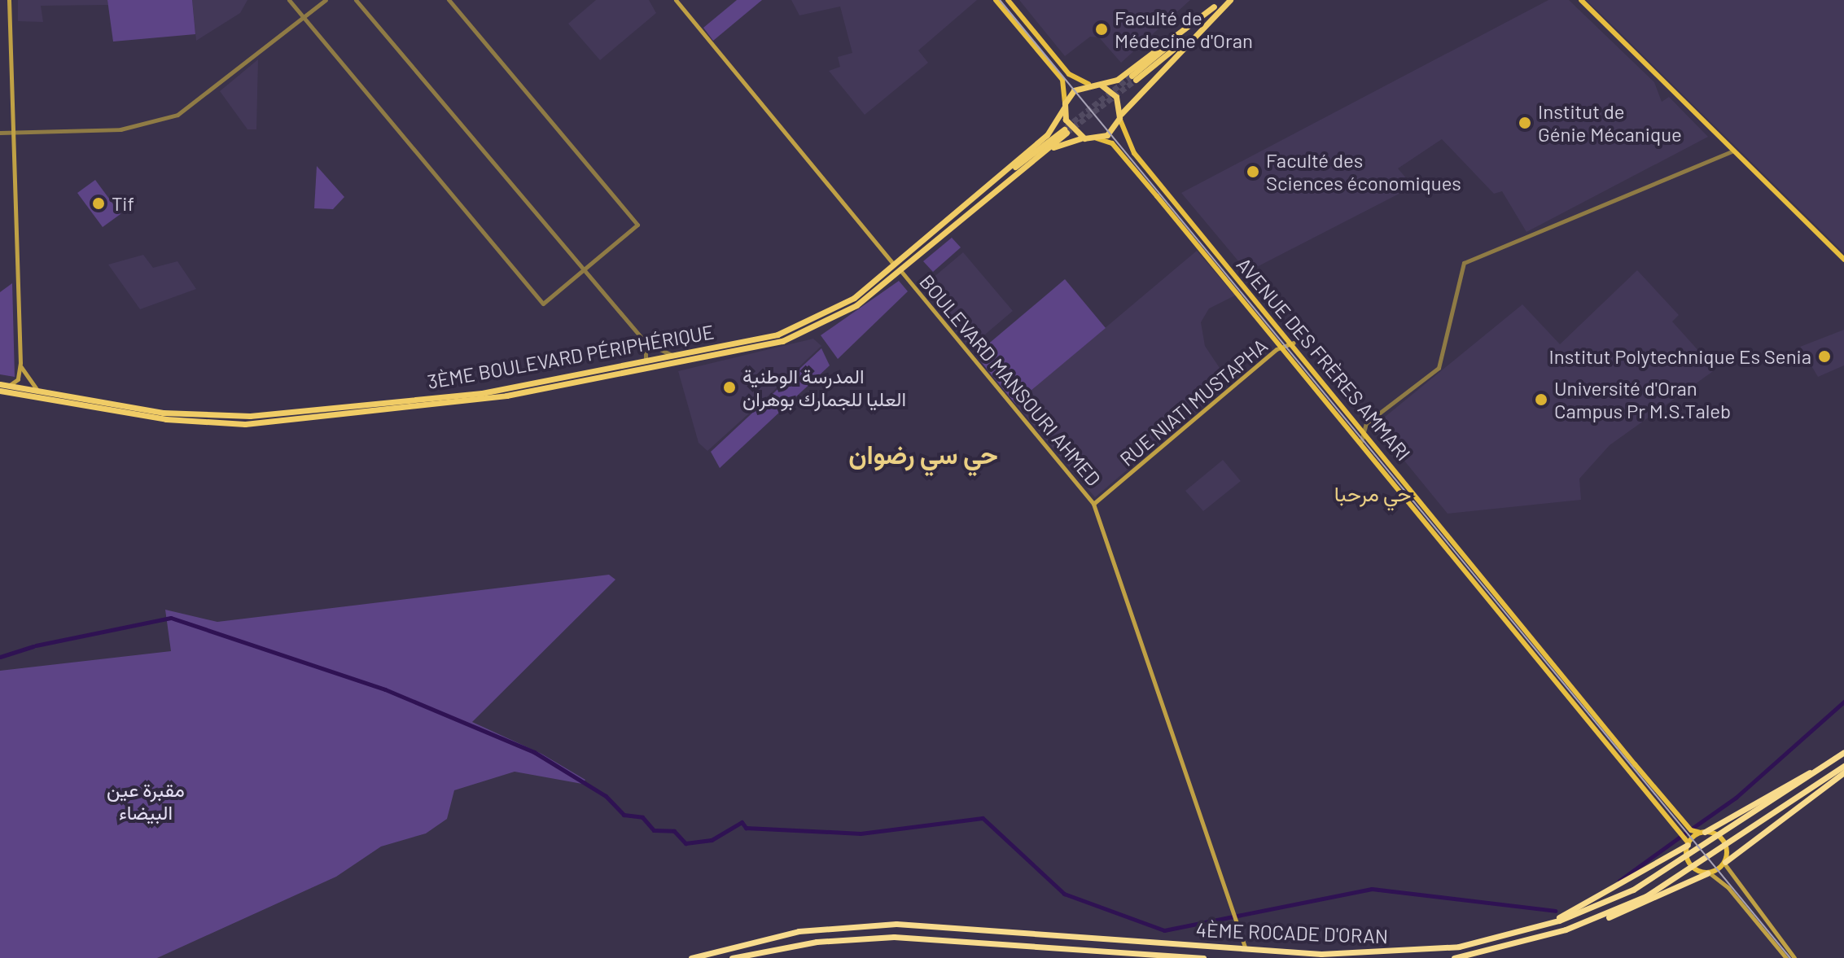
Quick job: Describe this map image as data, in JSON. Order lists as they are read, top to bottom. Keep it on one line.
{"streets":{"highway":["3ÈME BOULEVARD PÉRIPHÉRIQUE","4ÈME ROCADE D'ORAN"],"main road":["AVENUE DES FRÈRES AMMARI","BOULEVARD MANSOURI AHMED","RUE NIATI MUSTAPHA"]},"crossings":[["3ÈME BOULEVARD PÉRIPHÉRIQUE","AVENUE DES FRÈRES AMMARI"],["3ÈME BOULEVARD PÉRIPHÉRIQUE","BOULEVARD MANSOURI AHMED"],["AVENUE DES FRÈRES AMMARI","RUE NIATI MUSTAPHA"],["BOULEVARD MANSOURI AHMED","RUE NIATI MUSTAPHA"]],"districts":["حي سي رضوان","حي مرحبا"],"parks":["مقبرة عين البيضاء"],"places":["Faculté de Médecine d'Oran","Institut de Génie Mécanique","Faculté des Sciences économiques","Tif","Institut Polytechnique Es Senia","المدرسة الوطنية العليا للجمارك بوهران","Université d'Oran Campus Pr M.S.Taleb"]}
